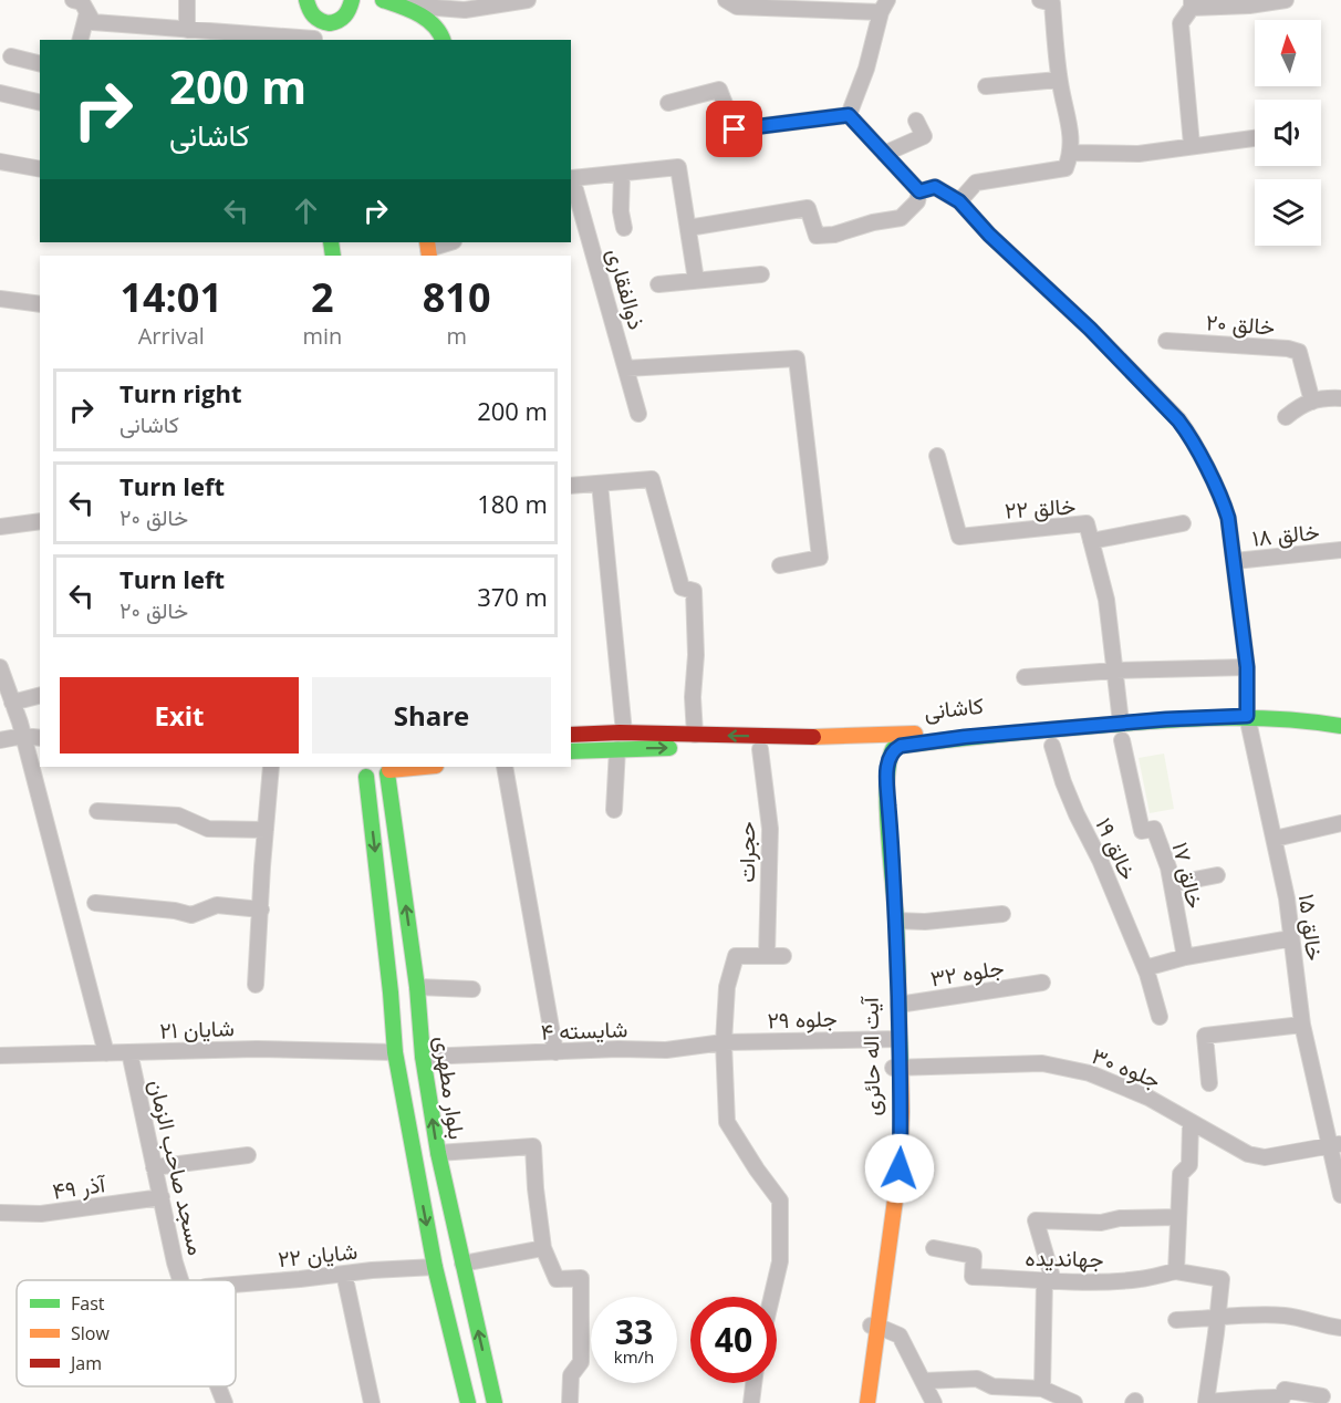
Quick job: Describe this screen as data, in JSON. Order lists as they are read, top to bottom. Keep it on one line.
{"streets":{"street":["ذوالفقاری","خالق ۲۰","خالق ۲۲","خالق ۱۸","کاشانی","خالق ۱۹","حجرات","خالق ۱۷","خالق ۱۵","جلوه ۳۲","جلوه ۲۹","شایان ۲۱","شایسته ۴","آیت اله حائری","جلوه ۳۰","بلوار مطهری","مسجد صاحب الزمان","آذر ۴۹","شایان ۲۲","جهاندیده"]},"crossings":[["خالق ۲۲","کاشانی"],["کاشانی","حجرات"],["کاشانی","خالق ۱۵"],["کاشانی","آیت اله حائری"],["خالق ۱۵","جلوه ۳۰"],["جلوه ۳۲","آیت اله حائری"],["جلوه ۲۹","شایسته ۴"],["جلوه ۲۹","آیت اله حائری"],["شایان ۲۱","مسجد صاحب الزمان"],["شایسته ۴","بلوار مطهری"],["آیت اله حائری","جلوه ۳۰"],["مسجد صاحب الزمان","آذر ۴۹"]],"legend":["Fast","Slow","Jam"],"north":"top","page":{"turn":["200 m","کاشانی"],"eta":["14:01","Arrival","2","min","810","m"],"list":[{"name":"Turn right","note":"کاشانی","value":"200 m"},{"name":"Turn left","note":"خالق ۲۰","value":"180 m"},{"name":"Turn left","note":"خالق ۲۰","value":"370 m"}],"buttons":["Exit","Share"],"speed":"33 km/h","limit":"40"}}
